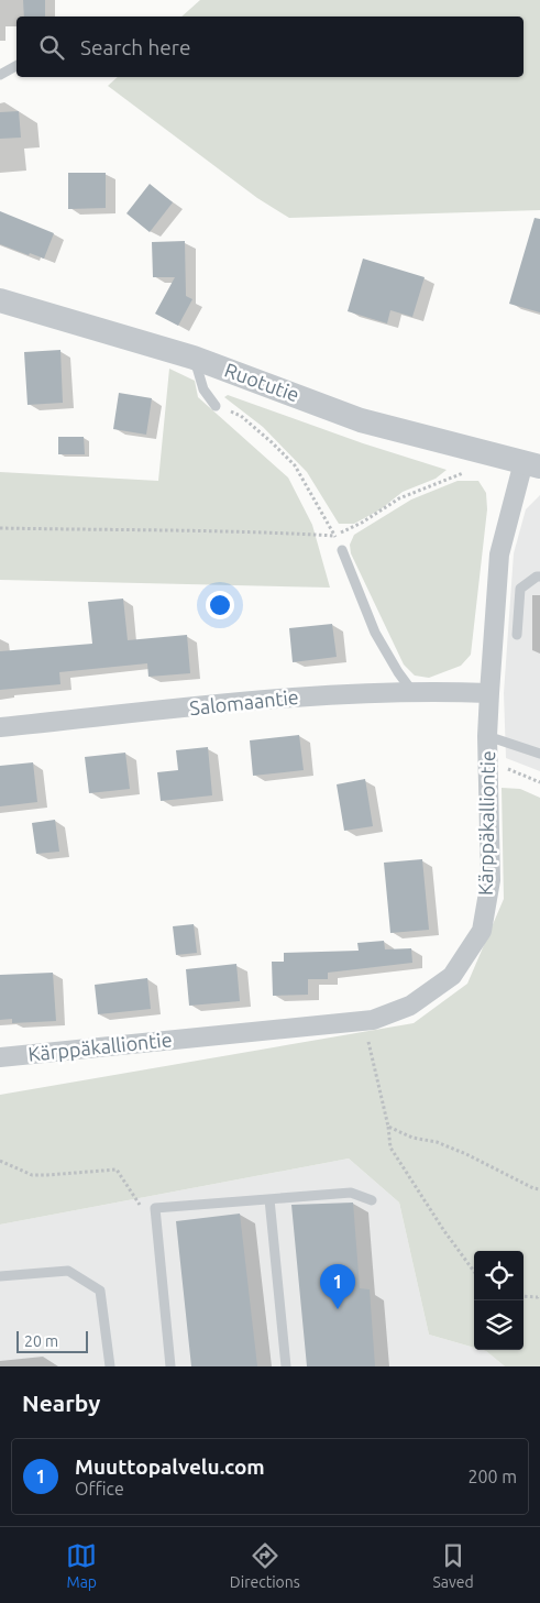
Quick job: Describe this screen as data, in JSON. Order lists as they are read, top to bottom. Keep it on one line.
{"streets":{"street":["Ruotutie","Salomaantie","Kärppäkalliontie"]},"crossings":[["Ruotutie","Kärppäkalliontie"],["Salomaantie","Kärppäkalliontie"]],"scale_bar":"20 m","page":{"search":"Search here","pins":"1","scale":"20 m","heading":"Nearby","list":[{"mark":"1","name":"Muuttopalvelu.com","note":"Office","value":"200 m"}],"nav":["Map","Directions","Saved"]}}
